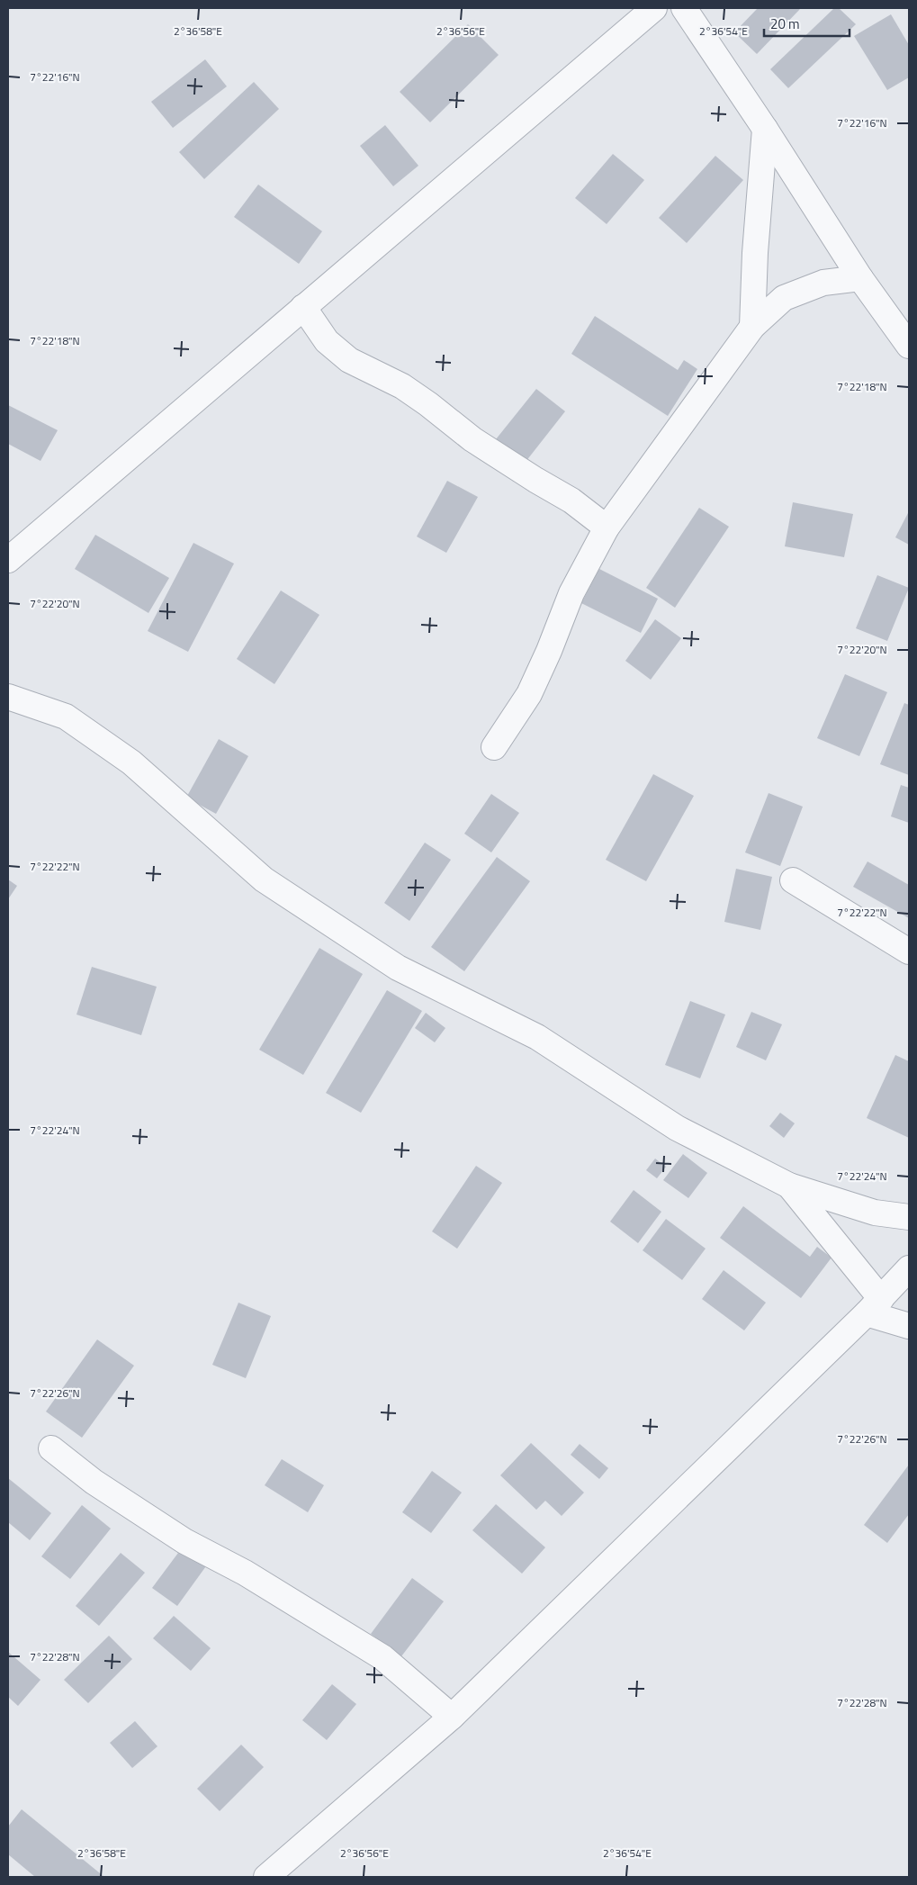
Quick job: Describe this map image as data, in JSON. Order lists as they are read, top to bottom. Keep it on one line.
{"scale_bar":"20 m","coordinates":["2°36'58\"E","2°36'56\"E","2°36'54\"E","7°22'16\"N","7°22'18\"N","7°22'20\"N","7°22'22\"N","7°22'24\"N","7°22'26\"N","7°22'28\"N"]}
